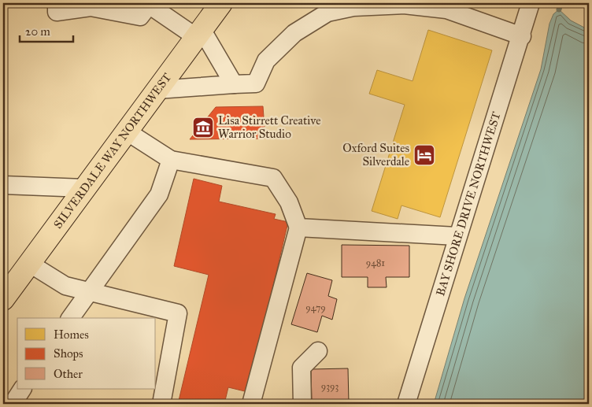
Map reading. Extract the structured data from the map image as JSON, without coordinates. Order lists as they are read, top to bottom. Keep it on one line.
{"streets":{"main road":["SILVERDALE WAY NORTHWEST"],"street":["BAY SHORE DRIVE NORTHWEST"]},"places":{"museum":["Lisa Stirrett Creative Warrior Studio"],"hotel":["Oxford Suites Silverdale"]},"house_numbers":["9481","9479","9393"],"legend":["Homes","Shops","Other"],"scale_bar":"20 m"}
